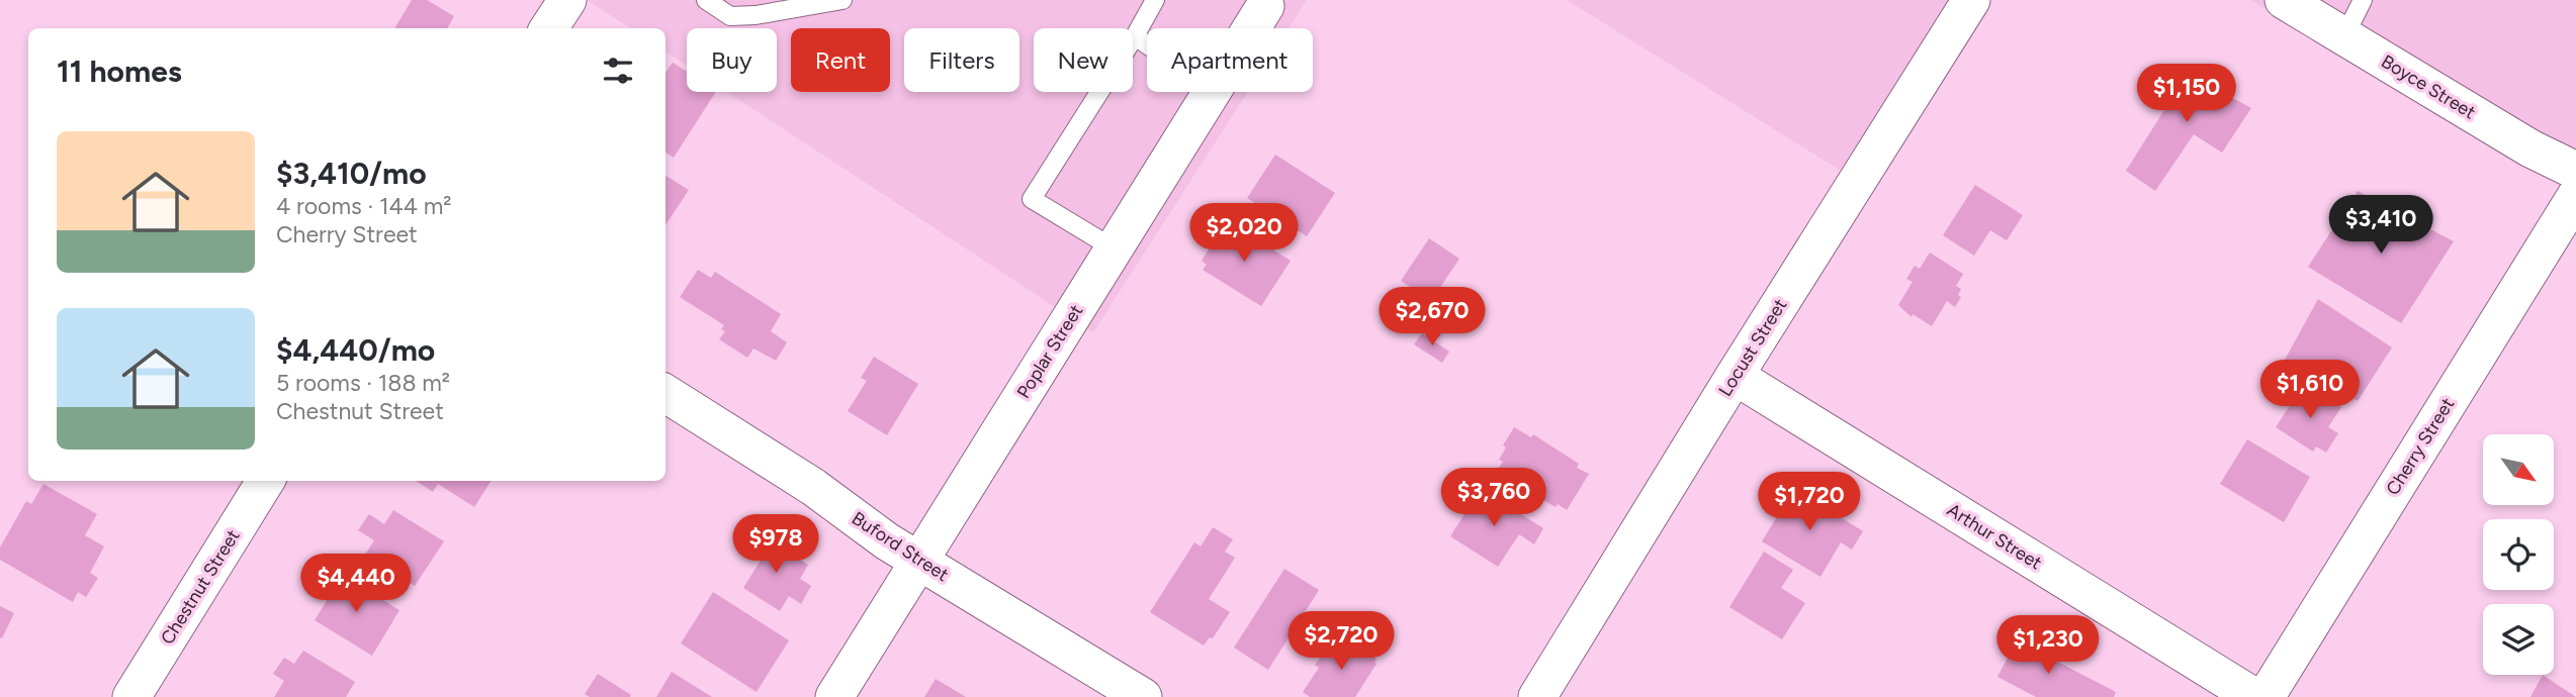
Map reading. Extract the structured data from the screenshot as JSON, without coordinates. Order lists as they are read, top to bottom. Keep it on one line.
{"streets":{"street":["Boyce Street","Locust Street","Poplar Street","Cherry Street","Arthur Street","Buford Street","Chestnut Street"]},"crossings":[["Locust Street","Arthur Street"],["Poplar Street","Buford Street"]],"north":"bottom right","page":{"chip":["Buy","Rent","Filters","New","Apartment"],"heading":"11 homes","price":["$1,150","$3,410","$2,020","$2,670","$1,610","$3,760","$1,720","$978","$4,440","$2,720","$1,230"],"list":[{"name":"$3,410/mo","note":"4 rooms · 144 m² · Cherry Street"},{"name":"$4,440/mo","note":"5 rooms · 188 m² · Chestnut Street"}]}}
